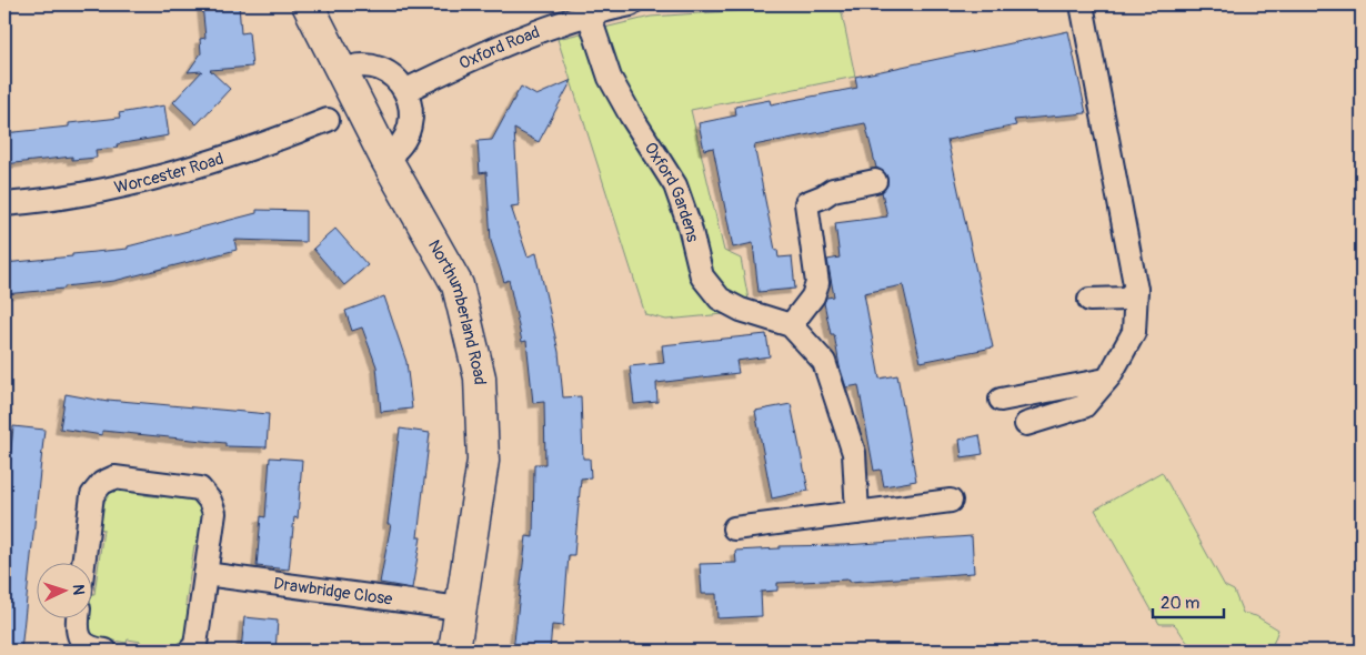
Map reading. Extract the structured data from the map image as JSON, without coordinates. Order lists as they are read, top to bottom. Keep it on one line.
{"streets":{"street":["Oxford Road","Worcester Road","Oxford Gardens","Northumberland Road","Drawbridge Close"]},"crossings":[["Oxford Road","Oxford Gardens"],["Northumberland Road","Drawbridge Close"]],"scale_bar":"20 m","north":"right"}
